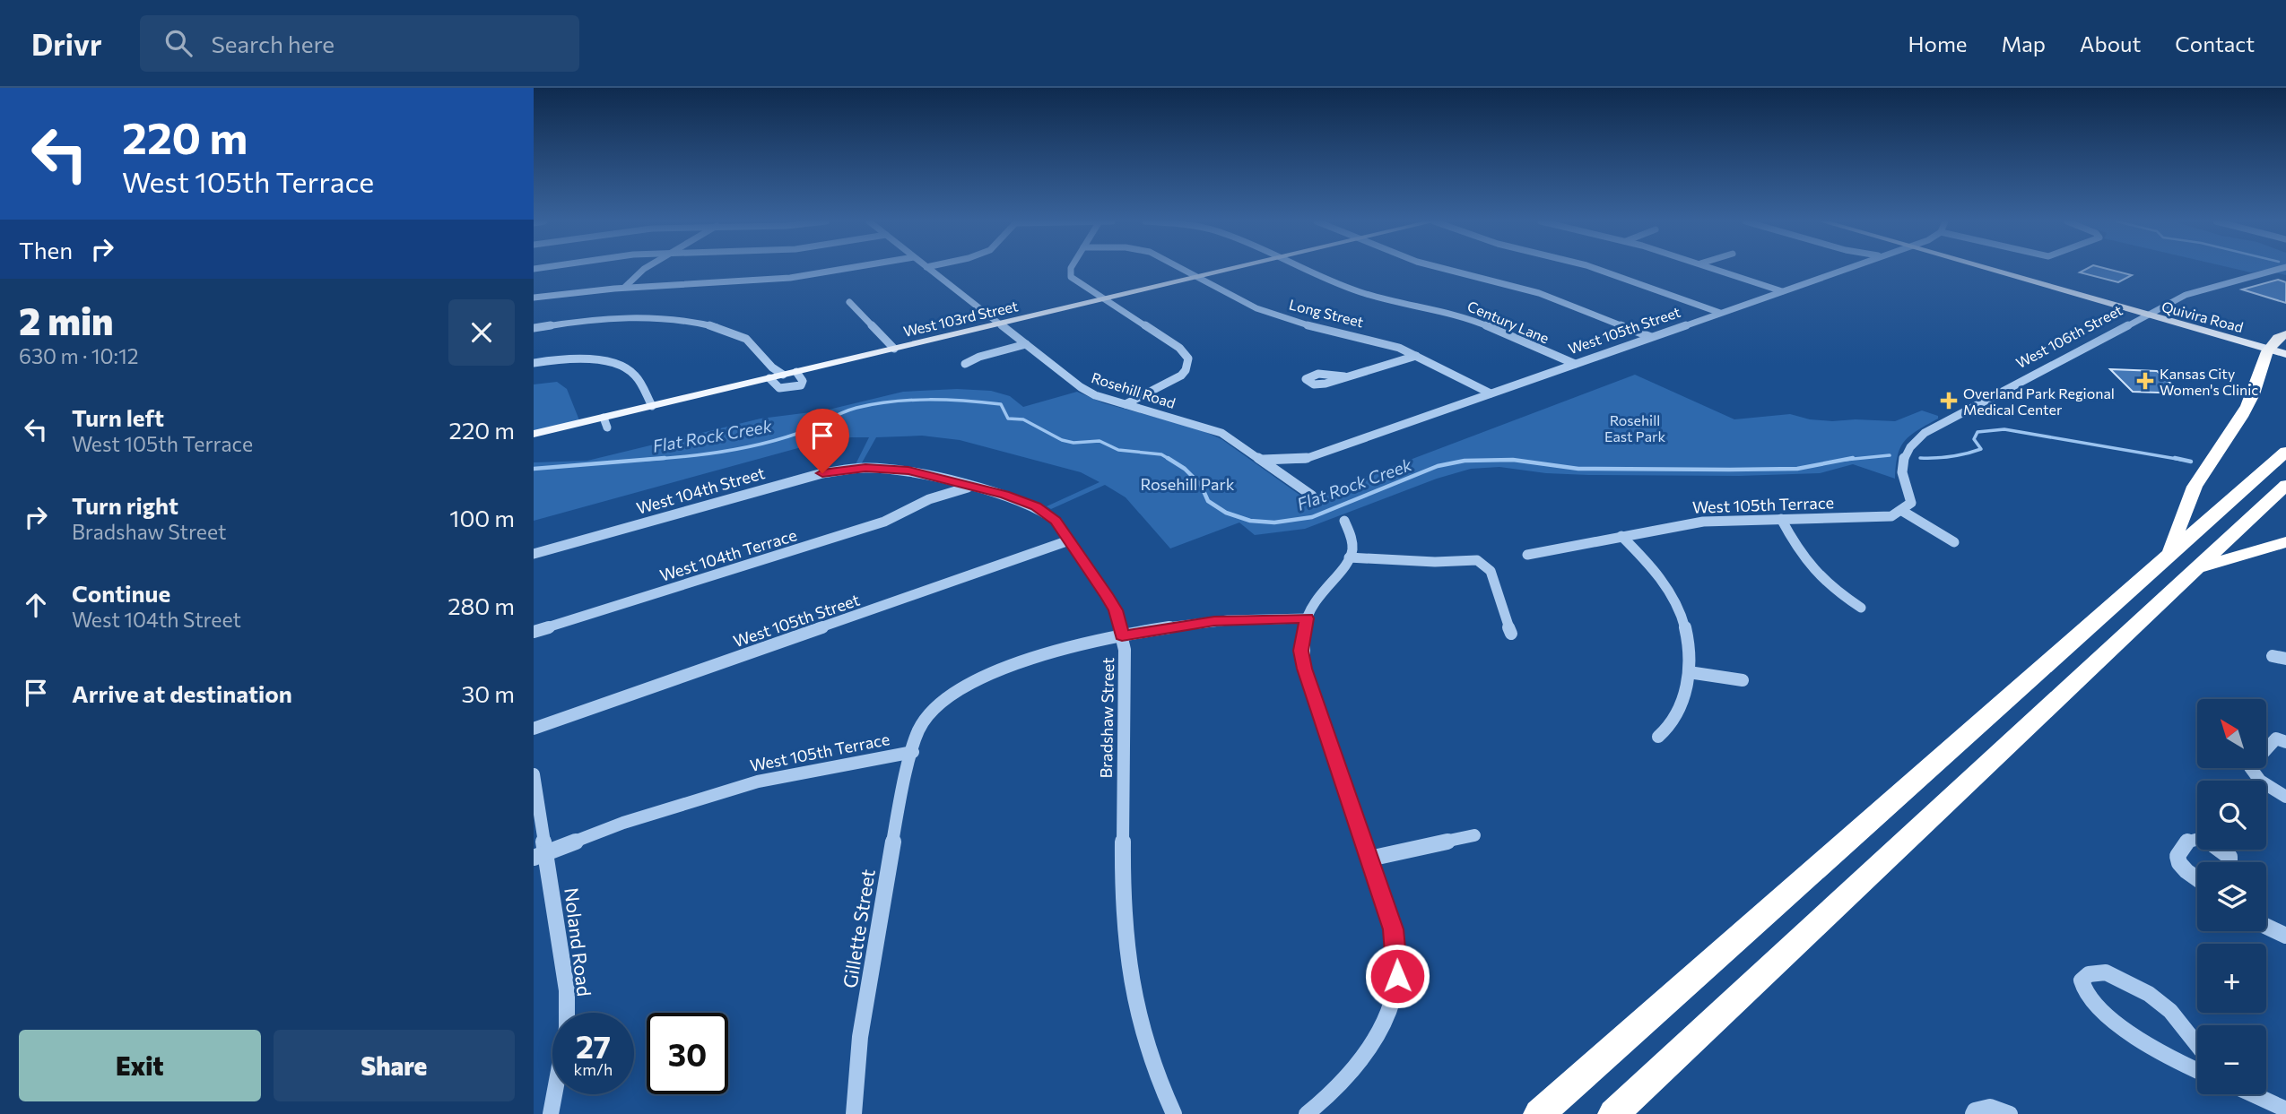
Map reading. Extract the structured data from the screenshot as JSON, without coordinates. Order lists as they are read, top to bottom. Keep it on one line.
{"streets":{"main road":["Quivira Road","West 103rd Street"],"street":["Long Street","Century Lane","West 105th Street","West 106th Street","Rosehill Road","West 104th Street","West 105th Terrace","West 104th Terrace","Bradshaw Street","Gillette Street","Noland Road"]},"crossings":[["Long Street","West 103rd Street"],["Long Street","West 105th Street"],["Quivira Road","West 106th Street"],["West 103rd Street","Rosehill Road"],["Century Lane","West 105th Street"],["West 105th Street","Rosehill Road"],["West 105th Street","Bradshaw Street"],["West 106th Street","West 105th Terrace"],["West 104th Street","Bradshaw Street"],["West 105th Terrace","Bradshaw Street"],["West 105th Terrace","Gillette Street"],["West 105th Terrace","Noland Road"],["West 104th Terrace","Bradshaw Street"]],"water":["Flat Rock Creek"],"parks":["Rosehill East Park","Rosehill Park"],"places":{"health":["Kansas City Women's Clinic","Overland Park Regional Medical Center"]},"north":"top left","page":{"header":"Drivr","search":"Search here","nav":["Home","Map","About","Contact"],"turn":["220 m","West 105th Terrace"],"then":"Then","heading":["2 min","630 m · 10:12"],"list":[{"name":"Turn left","note":"West 105th Terrace","value":"220 m"},{"name":"Turn right","note":"Bradshaw Street","value":"100 m"},{"name":"Continue","note":"West 104th Street","value":"280 m"},{"name":"Arrive at destination","value":"30 m"}],"map_buttons":["+","−"],"speed":"27 km/h","limit":"30","buttons":["Exit","Share"]}}
